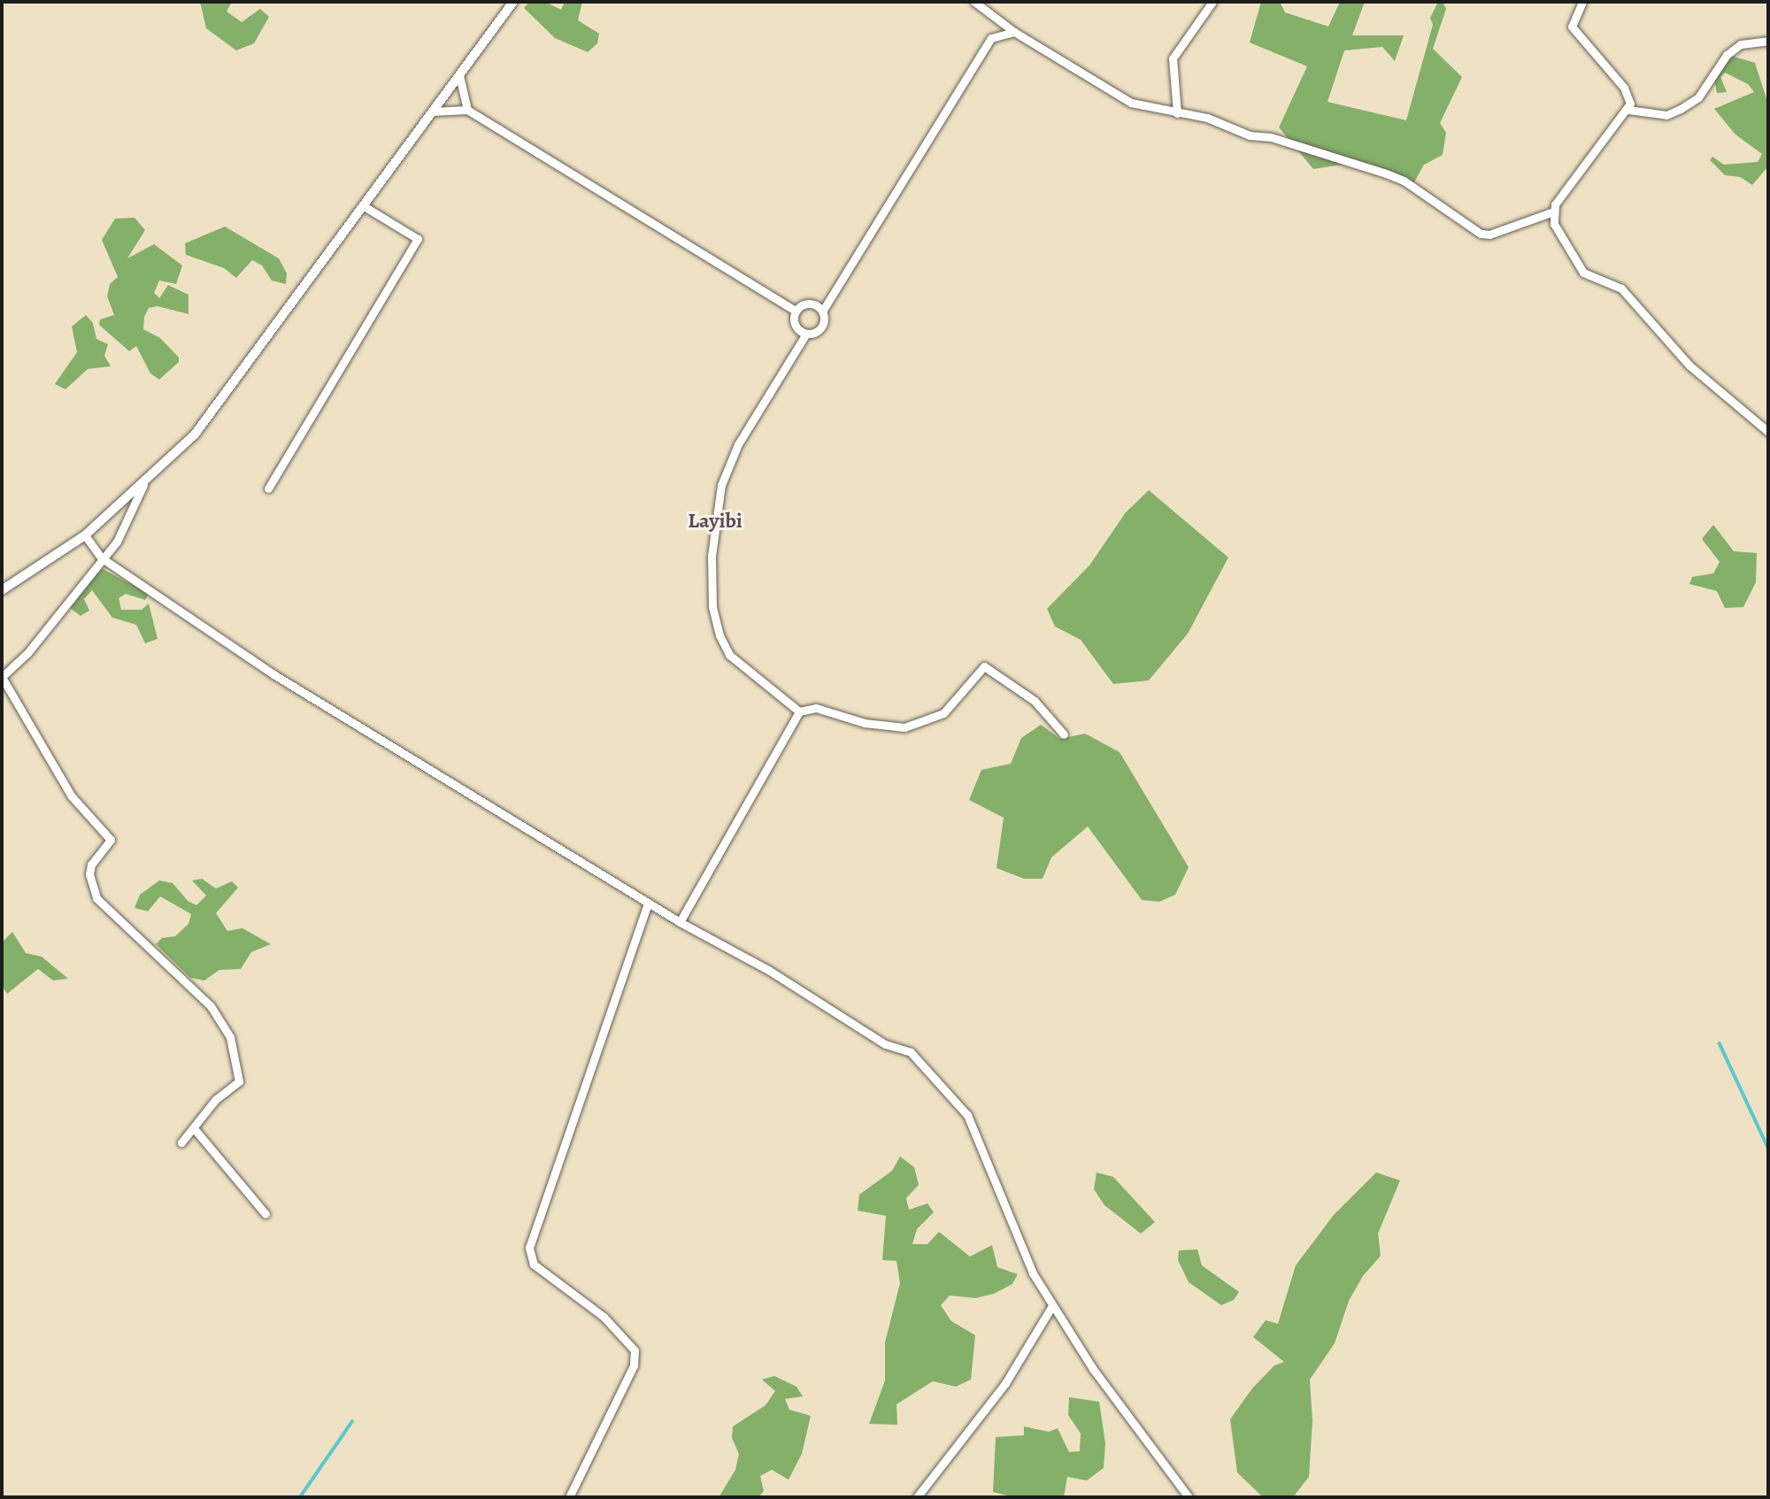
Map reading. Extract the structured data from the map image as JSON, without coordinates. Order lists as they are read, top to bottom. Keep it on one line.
{"districts":["Layibi"]}
